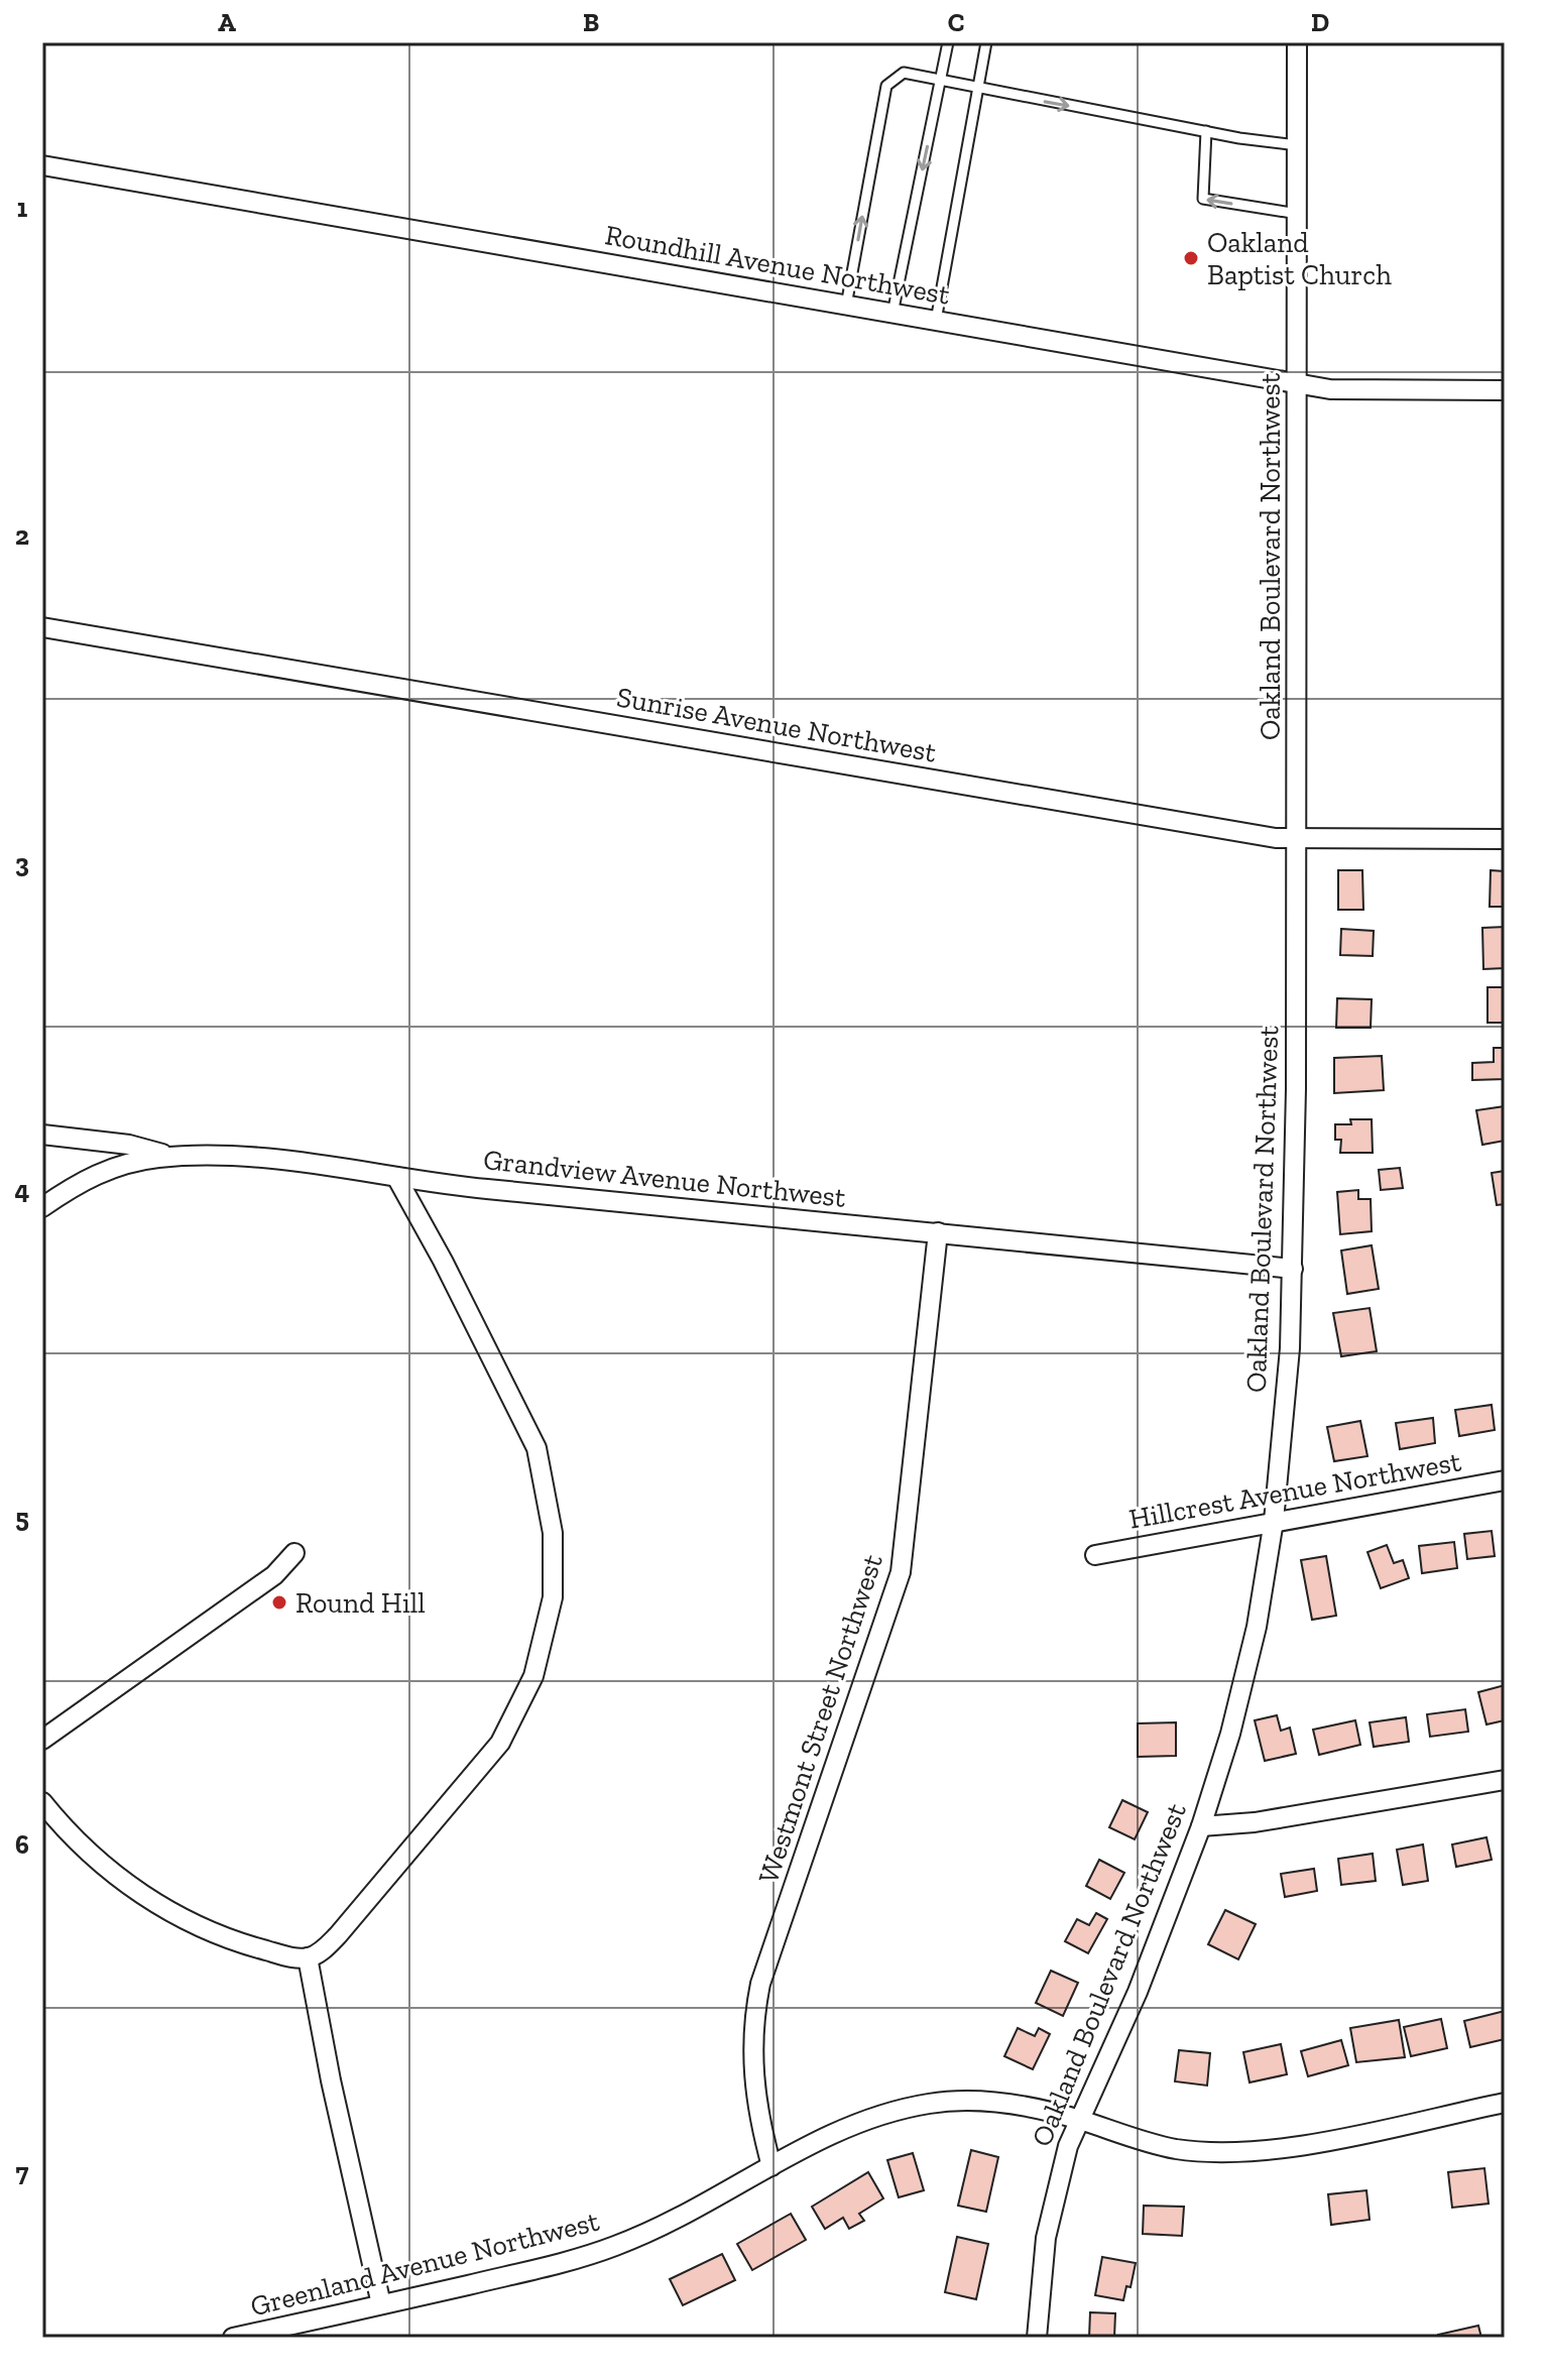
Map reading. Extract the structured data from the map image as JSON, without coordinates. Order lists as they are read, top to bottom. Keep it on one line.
{"streets":{"street":["Roundhill Avenue Northwest","Oakland Boulevard Northwest","Sunrise Avenue Northwest","Grandview Avenue Northwest","Hillcrest Avenue Northwest","Westmont Street Northwest","Greenland Avenue Northwest"]},"crossings":[["Roundhill Avenue Northwest","Oakland Boulevard Northwest"],["Oakland Boulevard Northwest","Sunrise Avenue Northwest"],["Oakland Boulevard Northwest","Grandview Avenue Northwest"],["Oakland Boulevard Northwest","Hillcrest Avenue Northwest"],["Oakland Boulevard Northwest","Greenland Avenue Northwest"],["Grandview Avenue Northwest","Westmont Street Northwest"],["Westmont Street Northwest","Greenland Avenue Northwest"]],"places":["Oakland Baptist Church","Round Hill"],"grid":{"columns":["A","B","C","D"],"rows":["1","2","3","4","5","6","7"]}}
